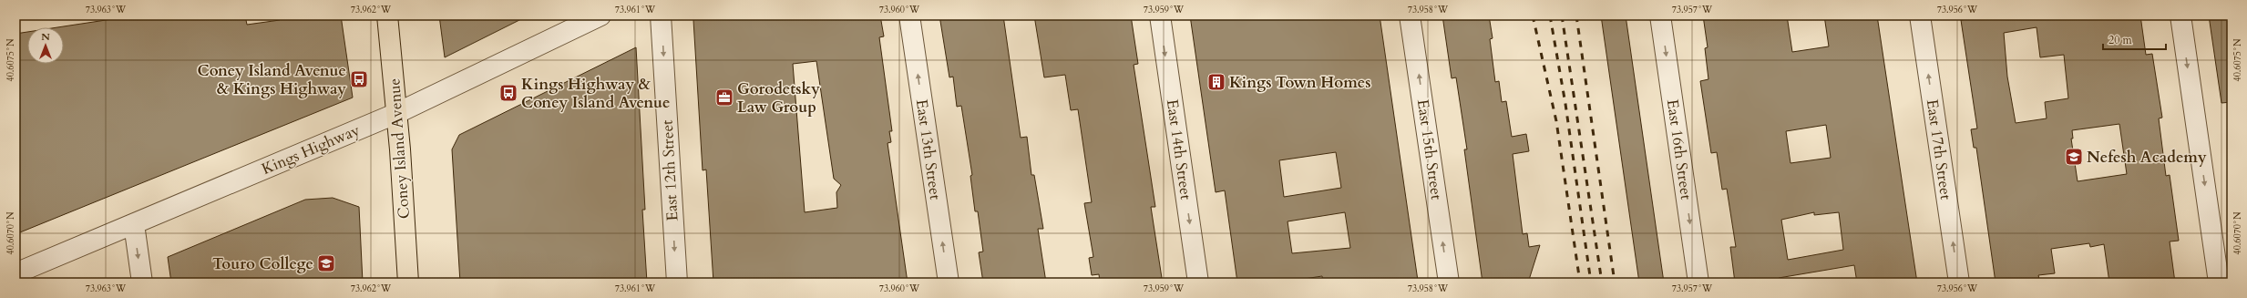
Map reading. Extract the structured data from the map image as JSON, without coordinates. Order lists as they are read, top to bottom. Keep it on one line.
{"streets":{"main road":["Coney Island Avenue"],"street":["Kings Highway","East 13th Street","East 14th Street","East 15th Street","East 16th Street","East 17th Street","East 12th Street"]},"crossings":[["Coney Island Avenue","Kings Highway"]],"one_way":["East 13th Street","East 14th Street","East 15th Street","East 16th Street","East 17th Street","East 12th Street"],"places":{"bus stop":["Coney Island Avenue & Kings Highway","Kings Highway & Coney Island Avenue"],"building":["Kings Town Homes"],"office":["Gorodetsky Law Group"],"school or university":["Nefesh Academy","Touro College"]},"scale_bar":"20 m","north":"top","coordinates":["73.963°W","73.962°W","73.961°W","73.960°W","73.959°W","73.958°W","73.957°W","73.956°W","40.6075°N","40.6070°N"]}
